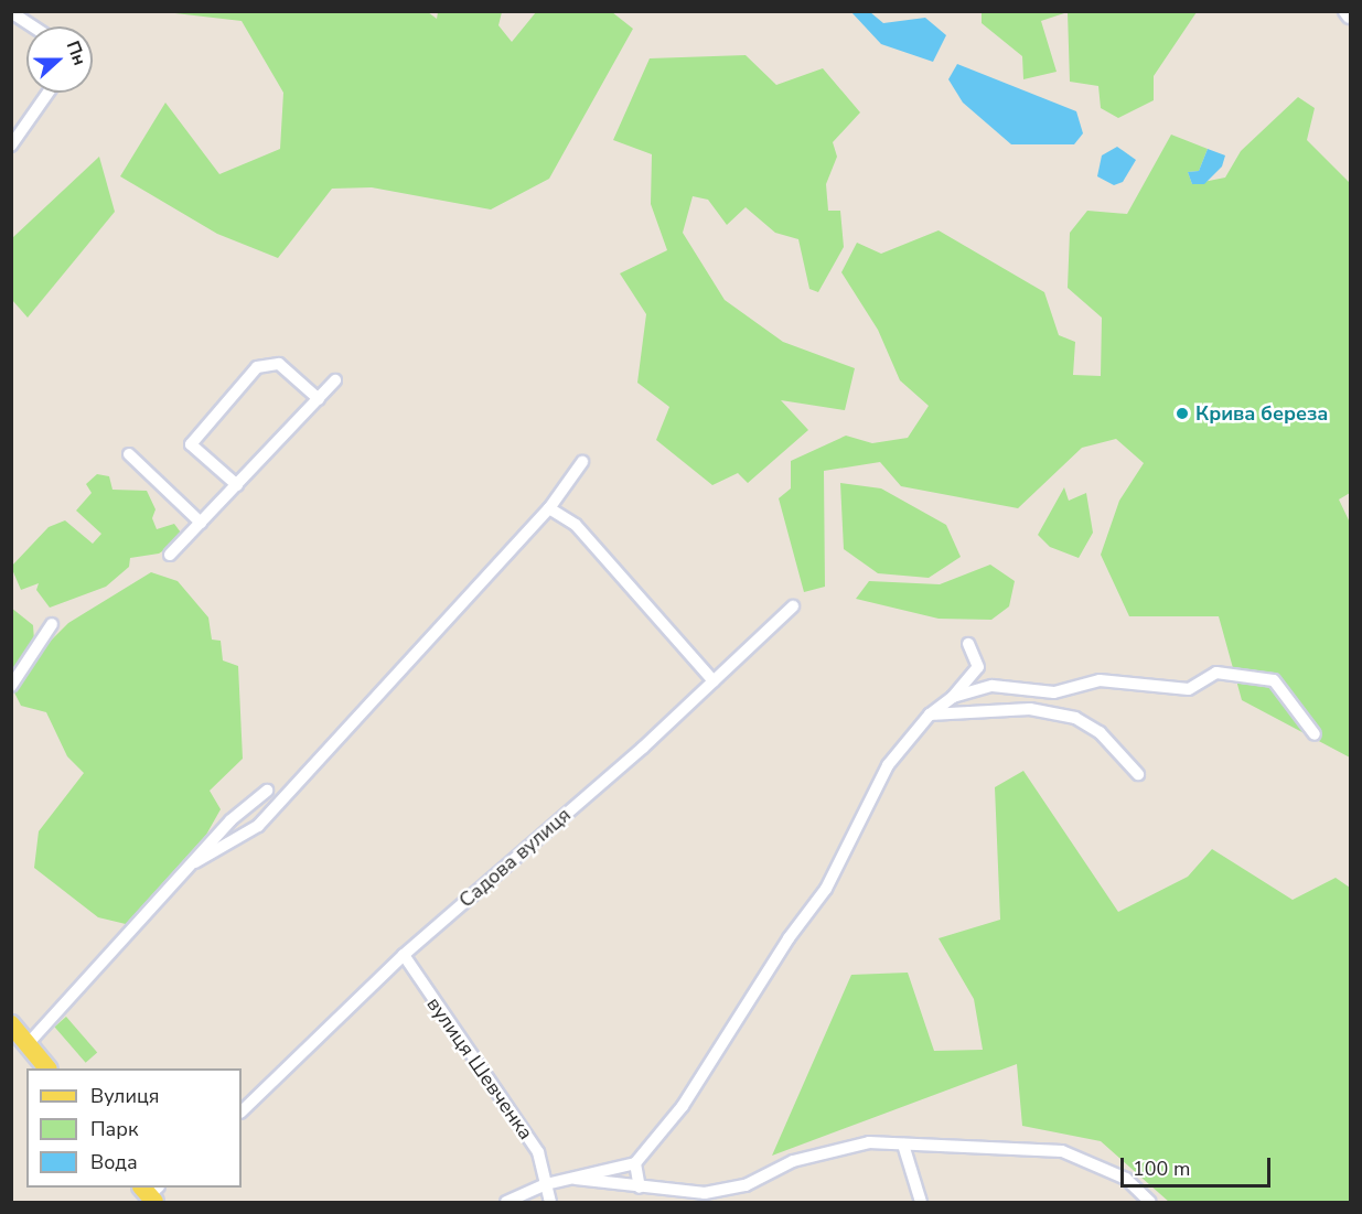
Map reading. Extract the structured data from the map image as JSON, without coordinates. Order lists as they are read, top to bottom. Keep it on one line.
{"streets":{"street":["Садова вулиця","вулиця Шевченка"]},"crossings":[["Садова вулиця","вулиця Шевченка"]],"places":["Крива береза"],"legend":["Вулиця","Парк","Вода"],"scale_bar":"100 m","north":"right"}
